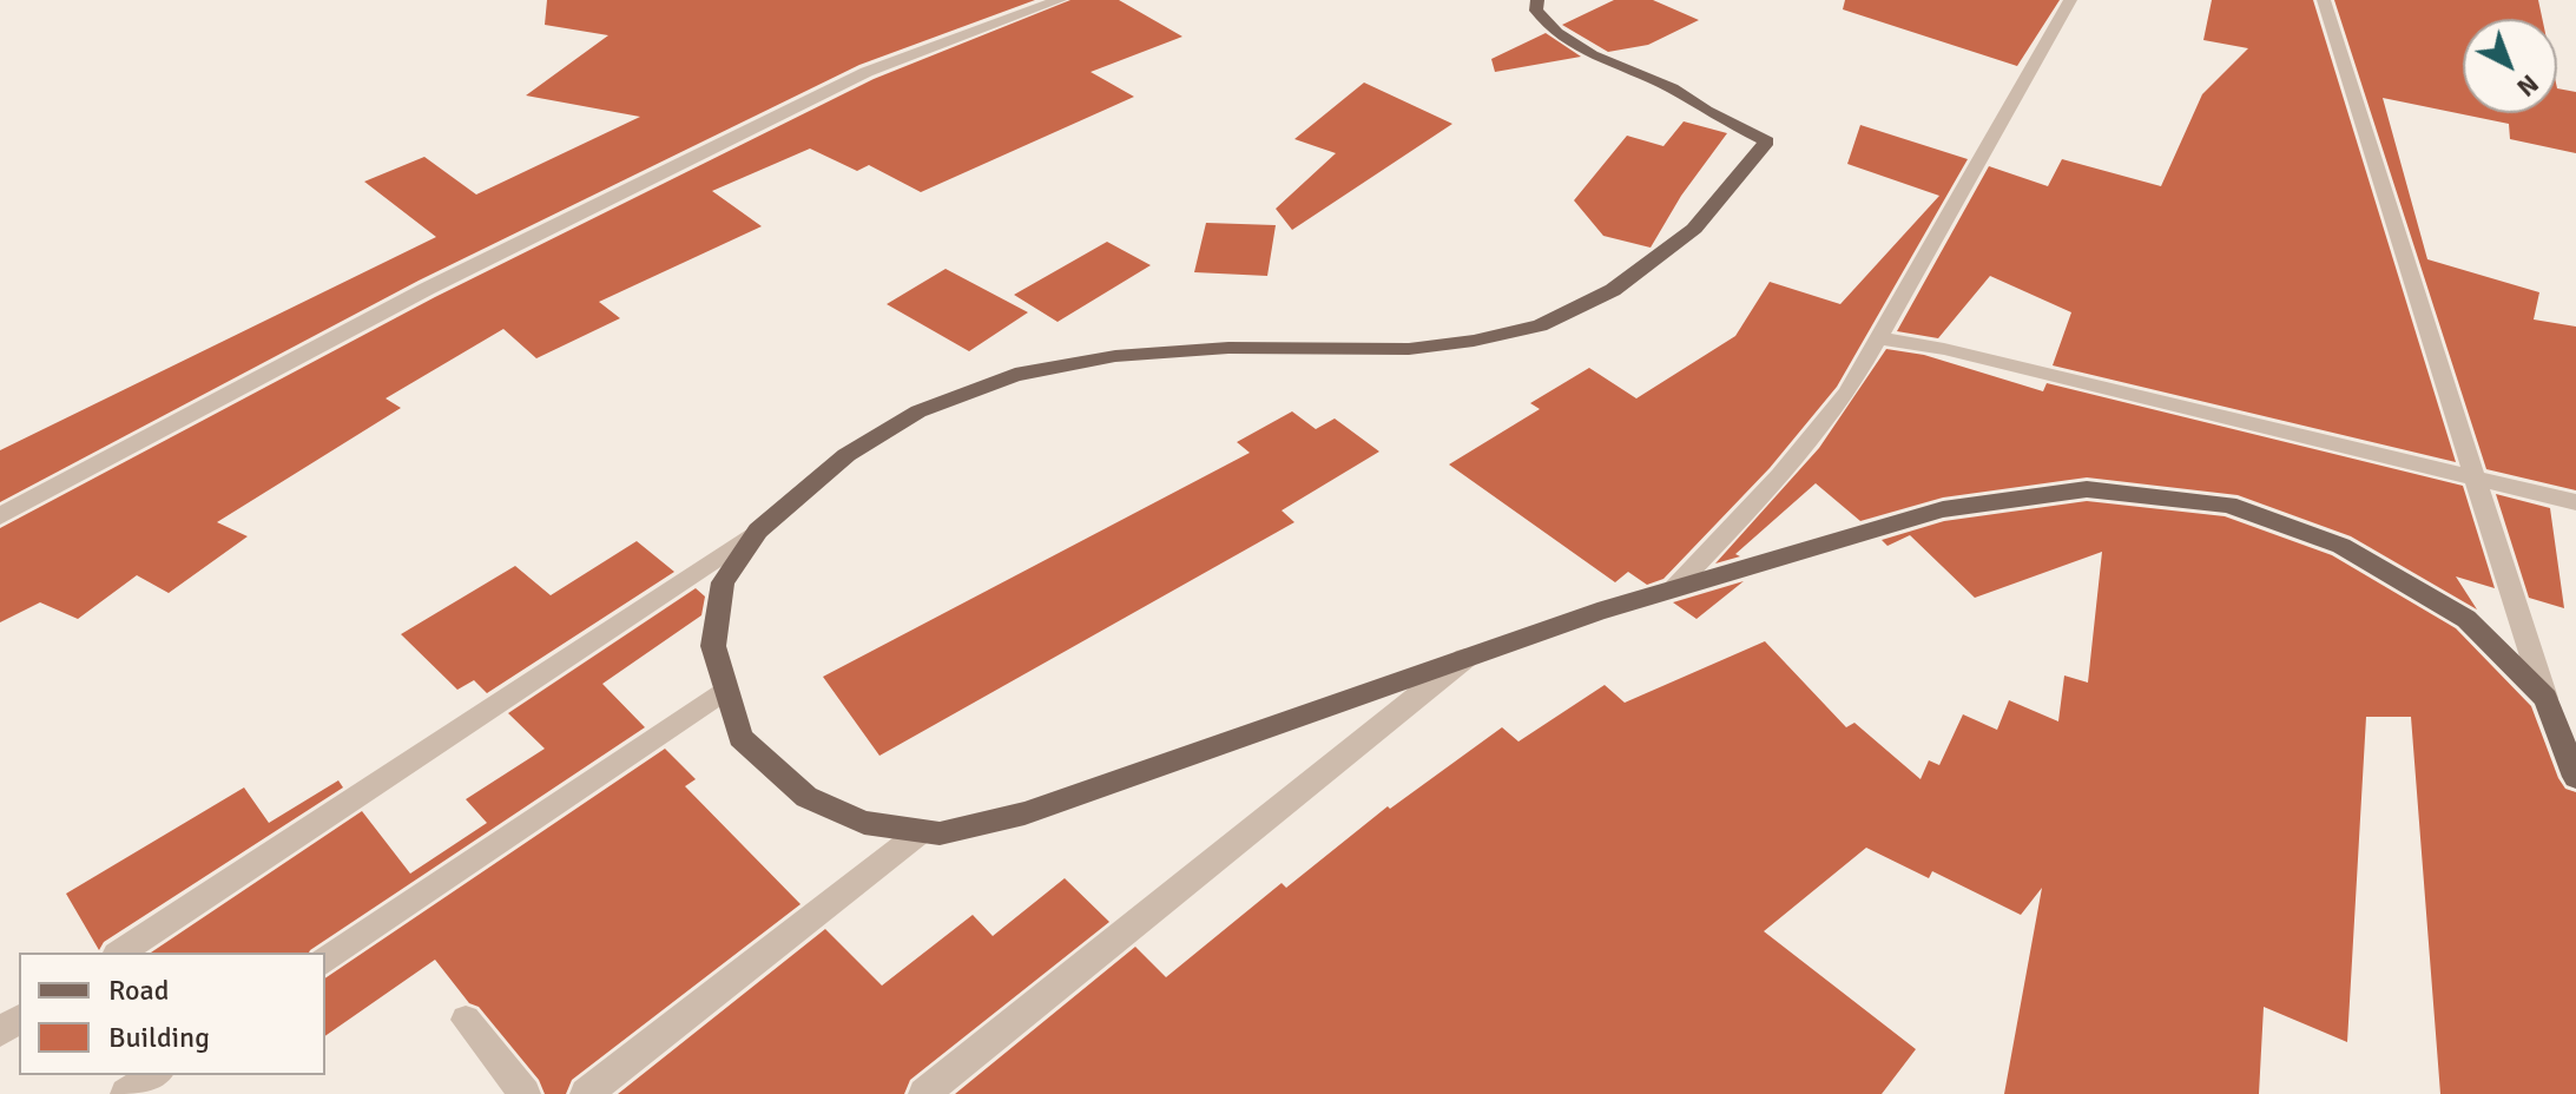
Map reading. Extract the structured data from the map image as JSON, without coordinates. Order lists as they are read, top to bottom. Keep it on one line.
{"legend":["Road","Building"],"north":"bottom right"}
